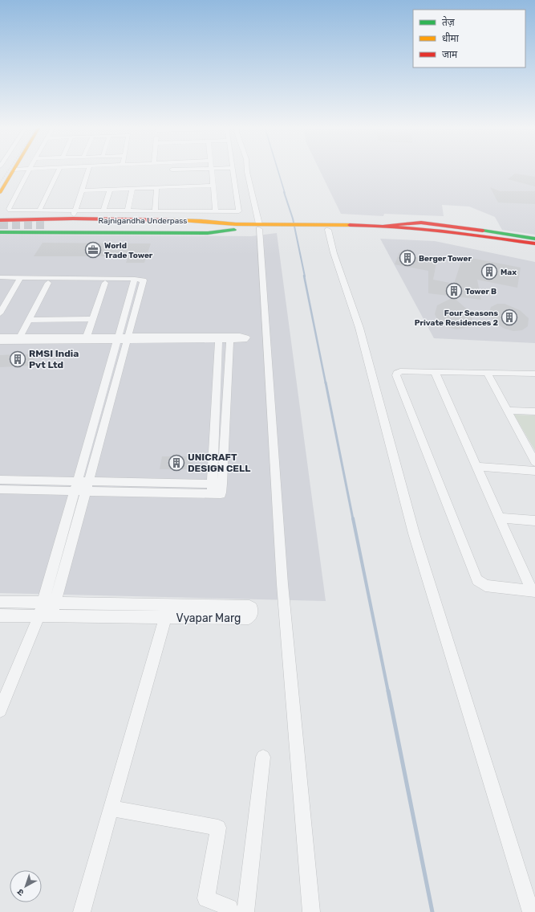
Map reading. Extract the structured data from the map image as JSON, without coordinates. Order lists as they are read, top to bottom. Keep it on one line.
{"streets":{"main road":["Rajnigandha Underpass"],"street":["Vyapar Marg"]},"places":{"office":["World Trade Tower"],"building":["Berger Tower","Max","Tower B","Four Seasons Private Residences 2","RMSI India Pvt Ltd","UNICRAFT DESIGN CELL"]},"legend":["तेज़","धीमा","जाम"],"north":"bottom left"}
